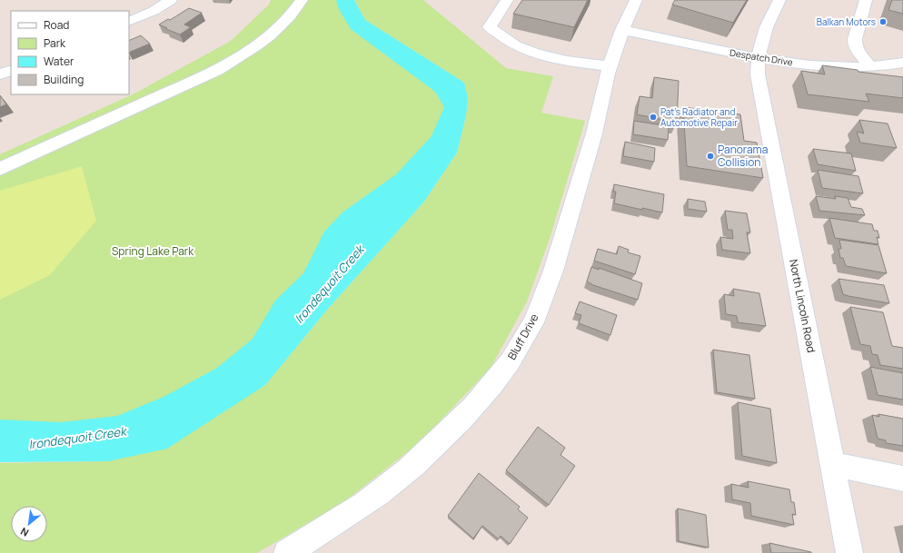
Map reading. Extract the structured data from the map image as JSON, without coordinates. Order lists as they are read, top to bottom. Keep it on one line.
{"streets":{"street":["Despatch Drive","North Lincoln Road","Bluff Drive"]},"crossings":[["Despatch Drive","North Lincoln Road"],["Despatch Drive","Bluff Drive"]],"water":["Irondequoit Creek"],"parks":["Spring Lake Park"],"places":["Balkan Motors","Pat's Radiator and Automotive Repair","Panorama Collision"],"legend":["Road","Park","Water","Building"],"north":"bottom left"}
